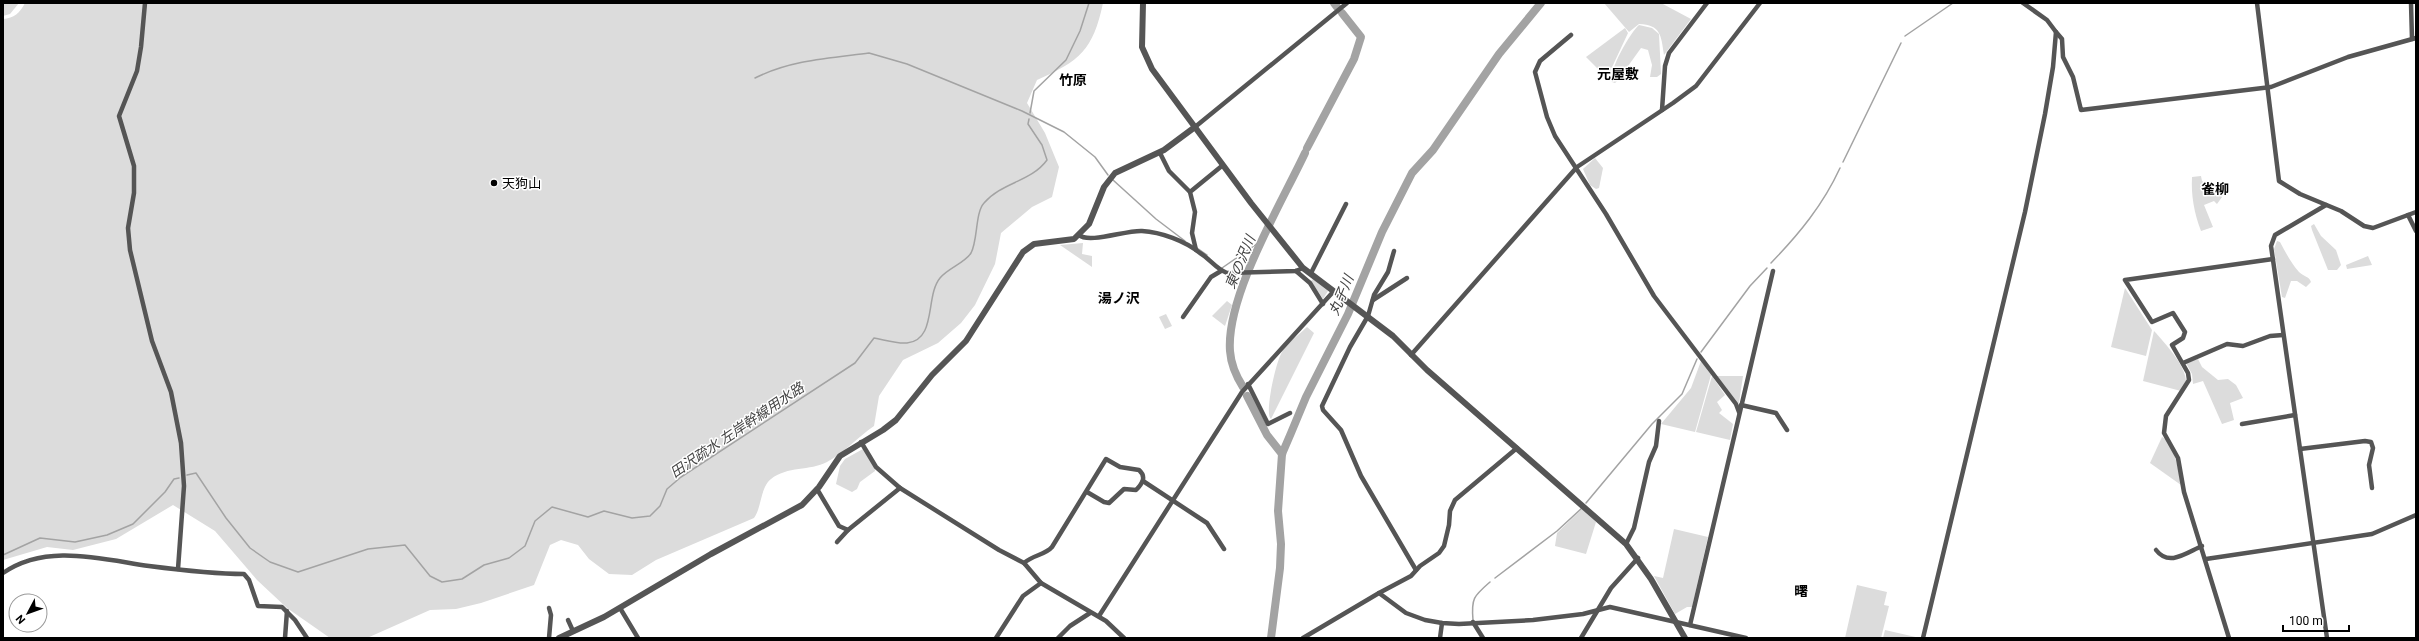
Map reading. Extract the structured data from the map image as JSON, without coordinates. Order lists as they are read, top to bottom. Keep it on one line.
{"districts":["元屋敷","竹原","雀柳","湯ノ沢","曙"],"water":["東の沢川","丸子川","田沢疏水 左岸幹線用水路"],"places":["天狗山"],"scale_bar":"100 m","north":"bottom left"}
